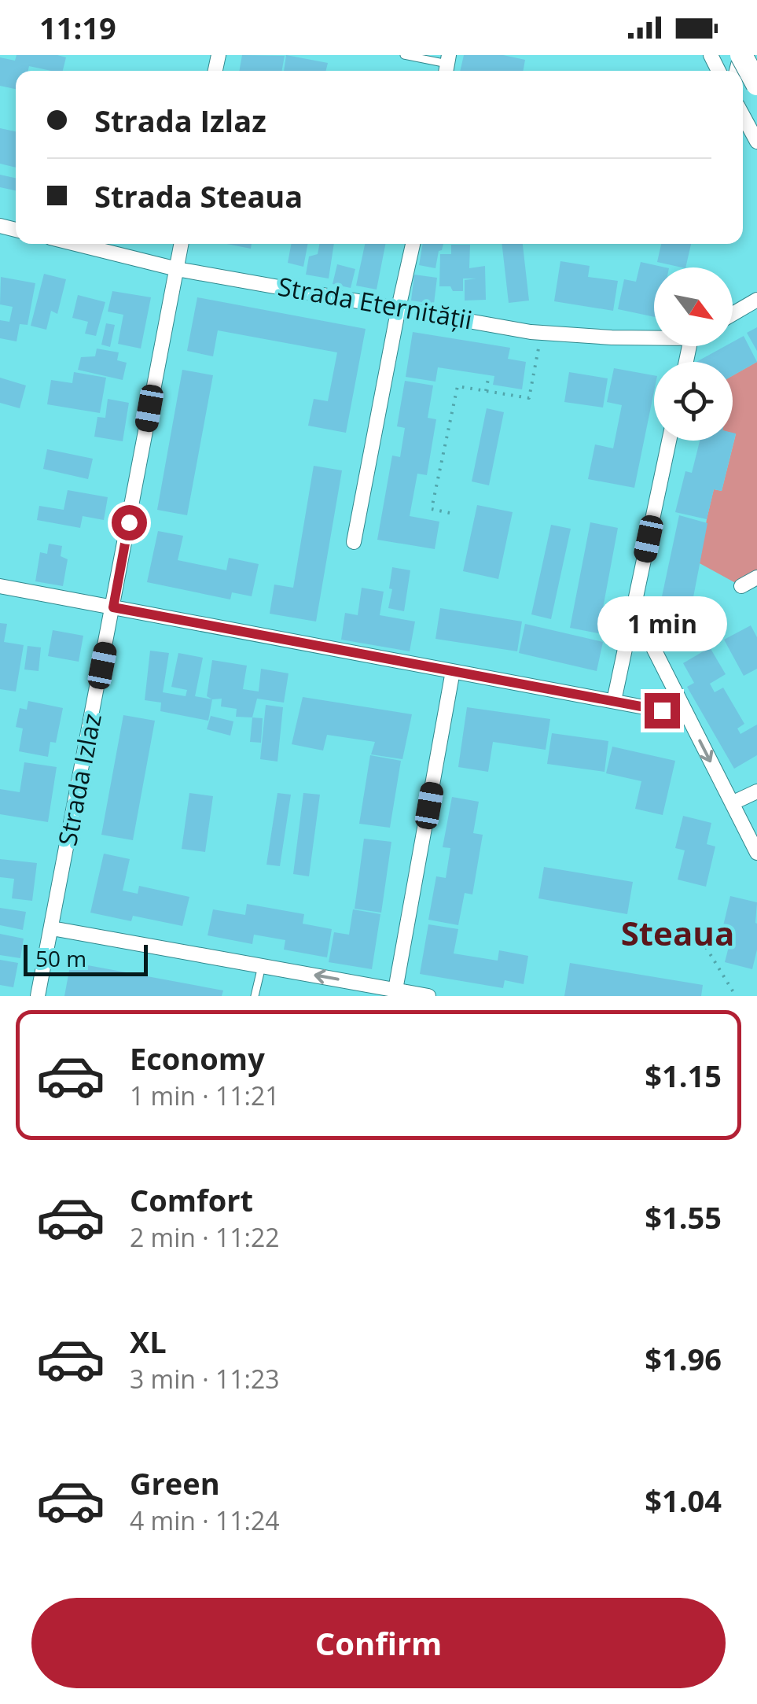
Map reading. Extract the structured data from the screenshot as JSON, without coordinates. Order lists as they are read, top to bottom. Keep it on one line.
{"streets":{"street":["Strada Eternității","Strada Izlaz"]},"crossings":[["Strada Eternității","Strada Izlaz"]],"districts":["Steaua"],"scale_bar":"50 m","north":"bottom right","page":{"status":"11:19","banner":["Strada Izlaz","Strada Steaua"],"bubble":"1 min","scale":"50 m","list":[{"name":"Economy","note":"1 min · 11:21","value":"$1.15"},{"name":"Comfort","note":"2 min · 11:22","value":"$1.55"},{"name":"XL","note":"3 min · 11:23","value":"$1.96"},{"name":"Green","note":"4 min · 11:24","value":"$1.04"}],"buttons":"Confirm"}}
